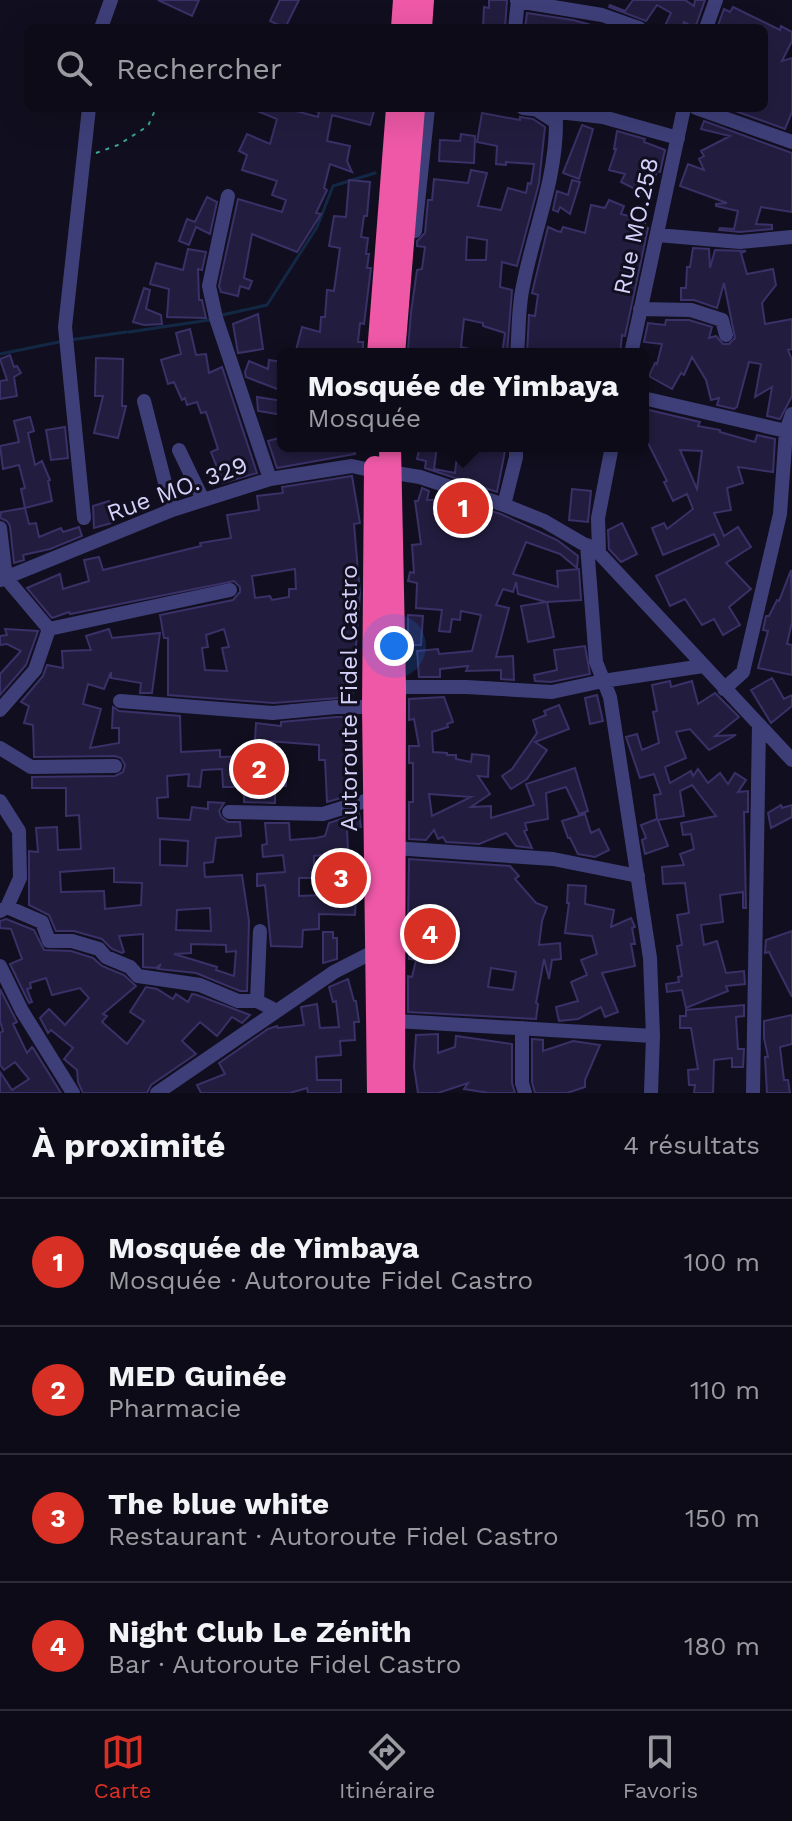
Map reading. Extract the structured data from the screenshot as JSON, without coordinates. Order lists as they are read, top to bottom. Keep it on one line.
{"streets":{"highway":["Autoroute Fidel Castro"],"street":["Rue MO.258","Rue MO. 329"]},"crossings":[["Rue MO. 329","Autoroute Fidel Castro"]],"page":{"search":"Rechercher","popup":["Mosquée de Yimbaya","Mosquée"],"pins":["1","2","3","4"],"heading":["À proximité","4 résultats"],"list":[{"mark":"1","name":"Mosquée de Yimbaya","note":"Mosquée · Autoroute Fidel Castro","value":"100 m"},{"mark":"2","name":"MED Guinée","note":"Pharmacie","value":"110 m"},{"mark":"3","name":"The blue white","note":"Restaurant · Autoroute Fidel Castro","value":"150 m"},{"mark":"4","name":"Night Club Le Zénith","note":"Bar · Autoroute Fidel Castro","value":"180 m"}],"nav":["Carte","Itinéraire","Favoris"]}}
